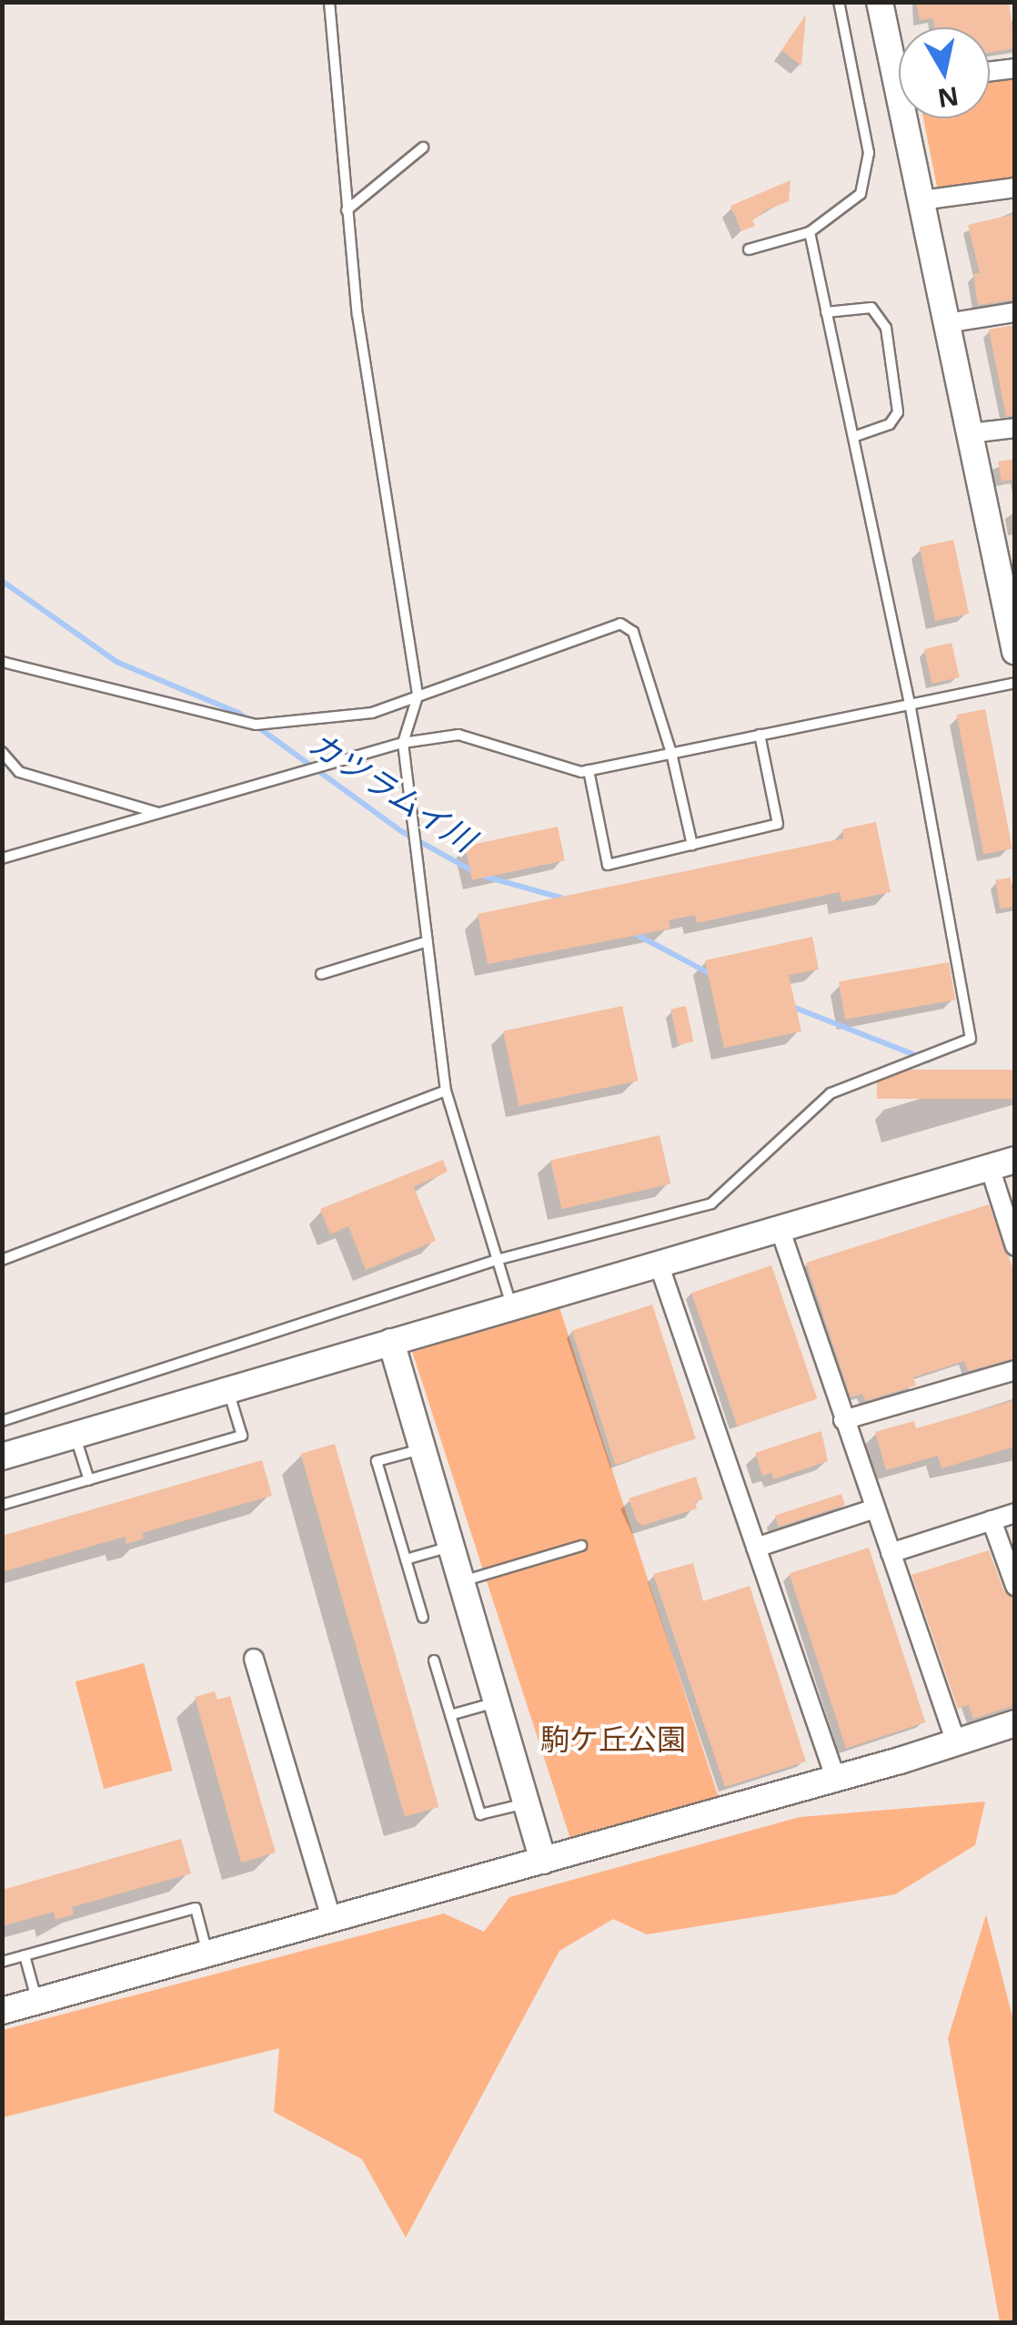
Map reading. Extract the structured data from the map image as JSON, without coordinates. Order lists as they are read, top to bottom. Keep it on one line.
{"water":["カツラムイ川"],"parks":["駒ケ丘公園"],"north":"bottom"}
